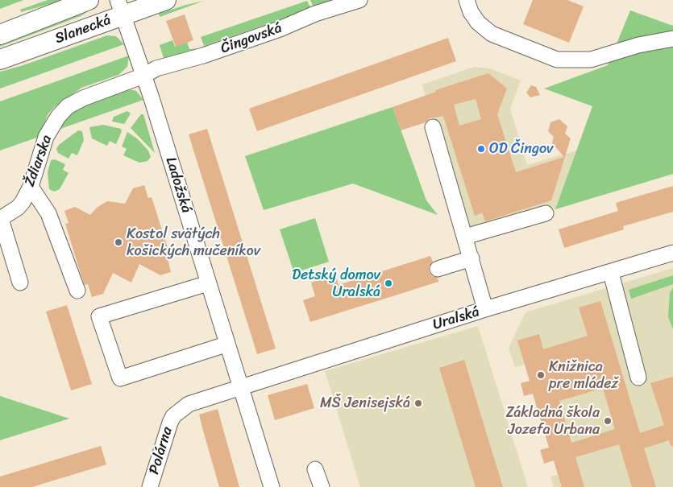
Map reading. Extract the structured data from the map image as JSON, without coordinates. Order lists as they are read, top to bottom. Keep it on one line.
{"streets":{"main road":["Slanecká"],"street":["Čingovská","Ždiarska","Ladožská","Uralská","Polárna"]},"crossings":[["Slanecká","Ladožská"],["Čingovská","Ždiarska"],["Čingovská","Ladožská"],["Ždiarska","Ladožská"],["Ladožská","Uralská"],["Ladožská","Polárna"],["Uralská","Polárna"]],"places":["OD Čingov","Kostol svätých košických mučeníkov","Detský domov Uralská","Knižnica pre mládež","MŠ Jenisejská","Základná škola Jozefa Urbana"]}
